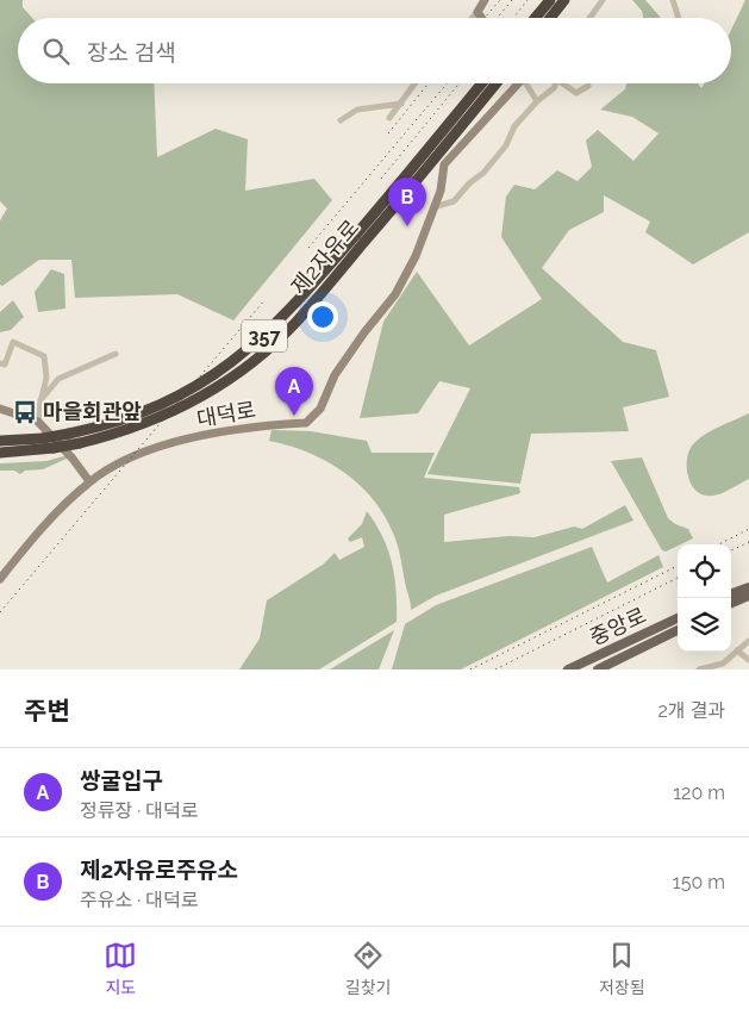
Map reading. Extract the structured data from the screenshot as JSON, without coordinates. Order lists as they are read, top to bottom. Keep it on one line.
{"streets":{"highway":["제2자유로","357"],"main road":["중앙로"],"street":["대덕로"]},"places":{"bus stop":["마을회관앞"]},"page":{"search":"장소 검색","pins":["B","A"],"heading":["주변","2개 결과"],"list":[{"mark":"A","name":"쌍굴입구","note":"정류장 · 대덕로","value":"120 m"},{"mark":"B","name":"제2자유로주유소","note":"주유소 · 대덕로","value":"150 m"}],"nav":["지도","길찾기","저장됨"]}}
